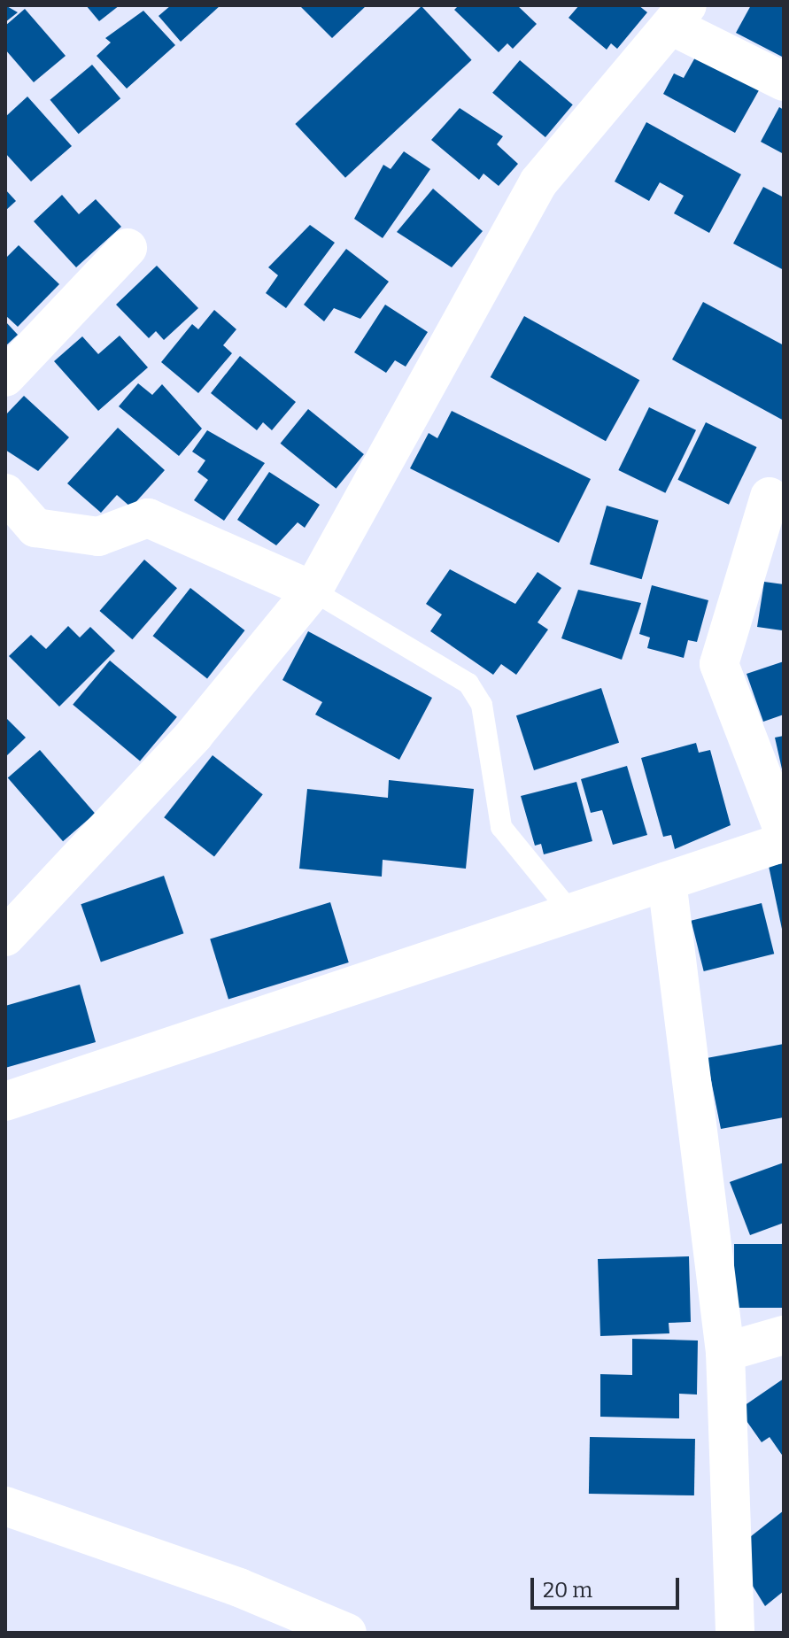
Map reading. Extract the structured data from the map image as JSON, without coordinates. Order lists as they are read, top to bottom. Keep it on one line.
{"scale_bar":"20 m"}
